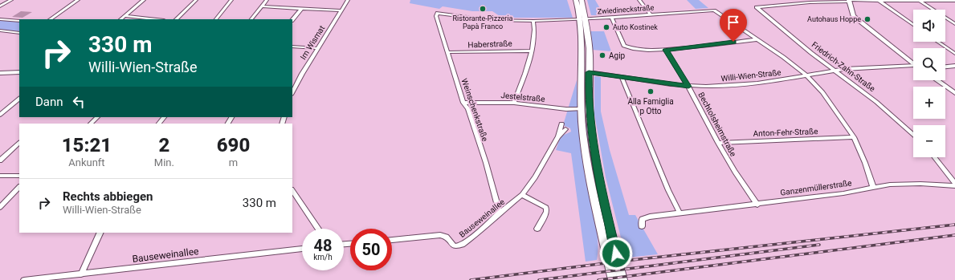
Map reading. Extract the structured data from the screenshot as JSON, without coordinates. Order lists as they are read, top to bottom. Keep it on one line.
{"streets":{"street":["Zwiedineckstraße","Im Wismat","Haberstraße","Friedrich-Zahn-Straße","Willi-Wien-Straße","Jestelstraße","Weinschenkstraße","Bechtolsheimstraße","Anton-Fehr-Straße","Ganzenmüllerstraße","Bauseweinallee"]},"crossings":[["Zwiedineckstraße","Weinschenkstraße"],["Haberstraße","Weinschenkstraße"],["Friedrich-Zahn-Straße","Willi-Wien-Straße"],["Willi-Wien-Straße","Bechtolsheimstraße"],["Jestelstraße","Weinschenkstraße"],["Weinschenkstraße","Bauseweinallee"],["Bechtolsheimstraße","Anton-Fehr-Straße"],["Bechtolsheimstraße","Ganzenmüllerstraße"]],"places":["Ristorante-Pizzeria Papà Franco","Autohaus Hoppe","Auto Kostinek","Agip","Alla Famiglia p Otto"],"page":{"map_buttons":["+","−"],"turn":["330 m","Willi-Wien-Straße"],"then":"Dann","eta":["15:21","Ankunft","2","Min.","690","m"],"list":[{"name":"Rechts abbiegen","note":"Willi-Wien-Straße","value":"330 m"}],"speed":"48 km/h","limit":"50"}}
